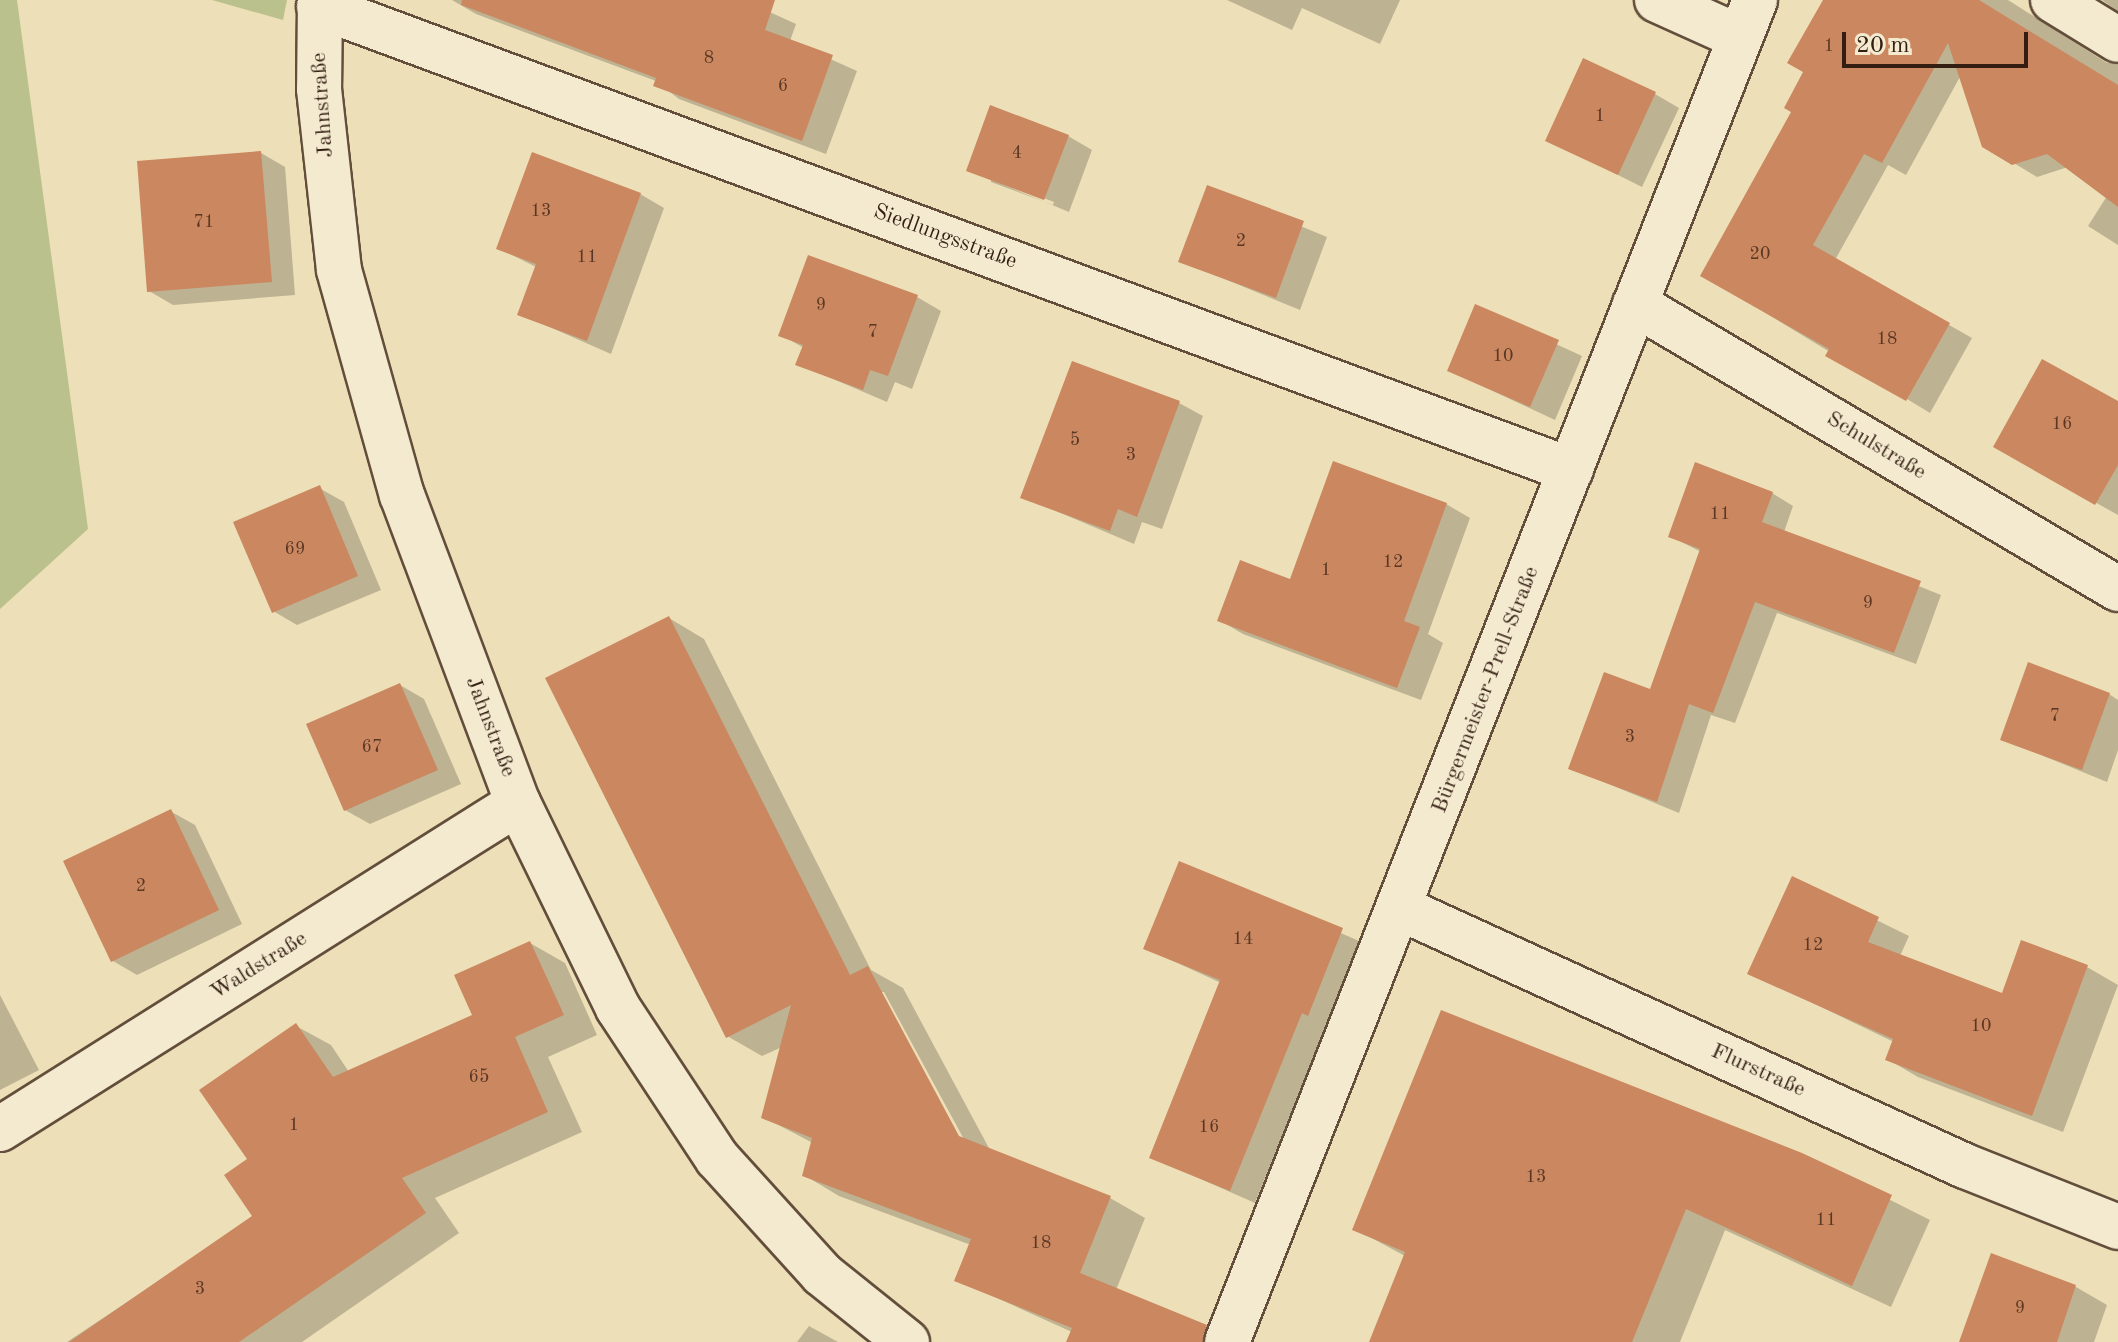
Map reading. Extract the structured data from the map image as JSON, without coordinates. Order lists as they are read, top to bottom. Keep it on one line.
{"streets":{"street":["Jahnstraße","Siedlungsstraße","Schulstraße","Bürgermeister-Prell-Straße","Waldstraße","Flurstraße"]},"crossings":[["Jahnstraße","Siedlungsstraße"],["Jahnstraße","Waldstraße"],["Siedlungsstraße","Bürgermeister-Prell-Straße"],["Schulstraße","Bürgermeister-Prell-Straße"],["Bürgermeister-Prell-Straße","Flurstraße"]],"house_numbers":["1","8","6","1","4","13","71","2","20","11","9","7","18","10","16","5","3","11","69","12","1","9","7","3","67","2","14","12","10","65","1","16","13","11","18","3","9"],"scale_bar":"20 m"}
